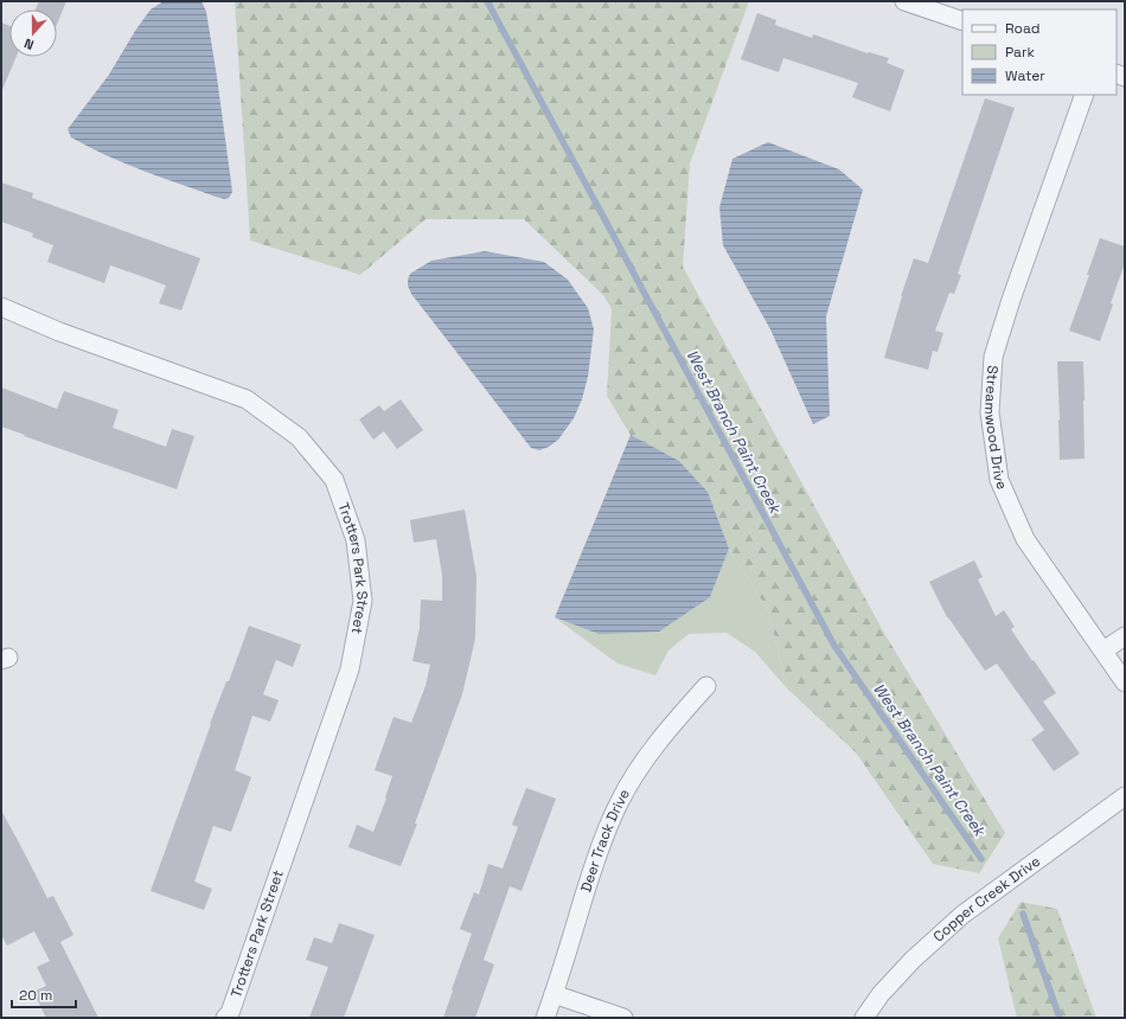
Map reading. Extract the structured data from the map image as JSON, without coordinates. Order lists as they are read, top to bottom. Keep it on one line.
{"streets":{"street":["Streamwood Drive","Trotters Park Street","Deer Track Drive","Copper Creek Drive"]},"water":["West Branch Paint Creek"],"legend":["Road","Park","Water"],"scale_bar":"20 m","north":"bottom"}
